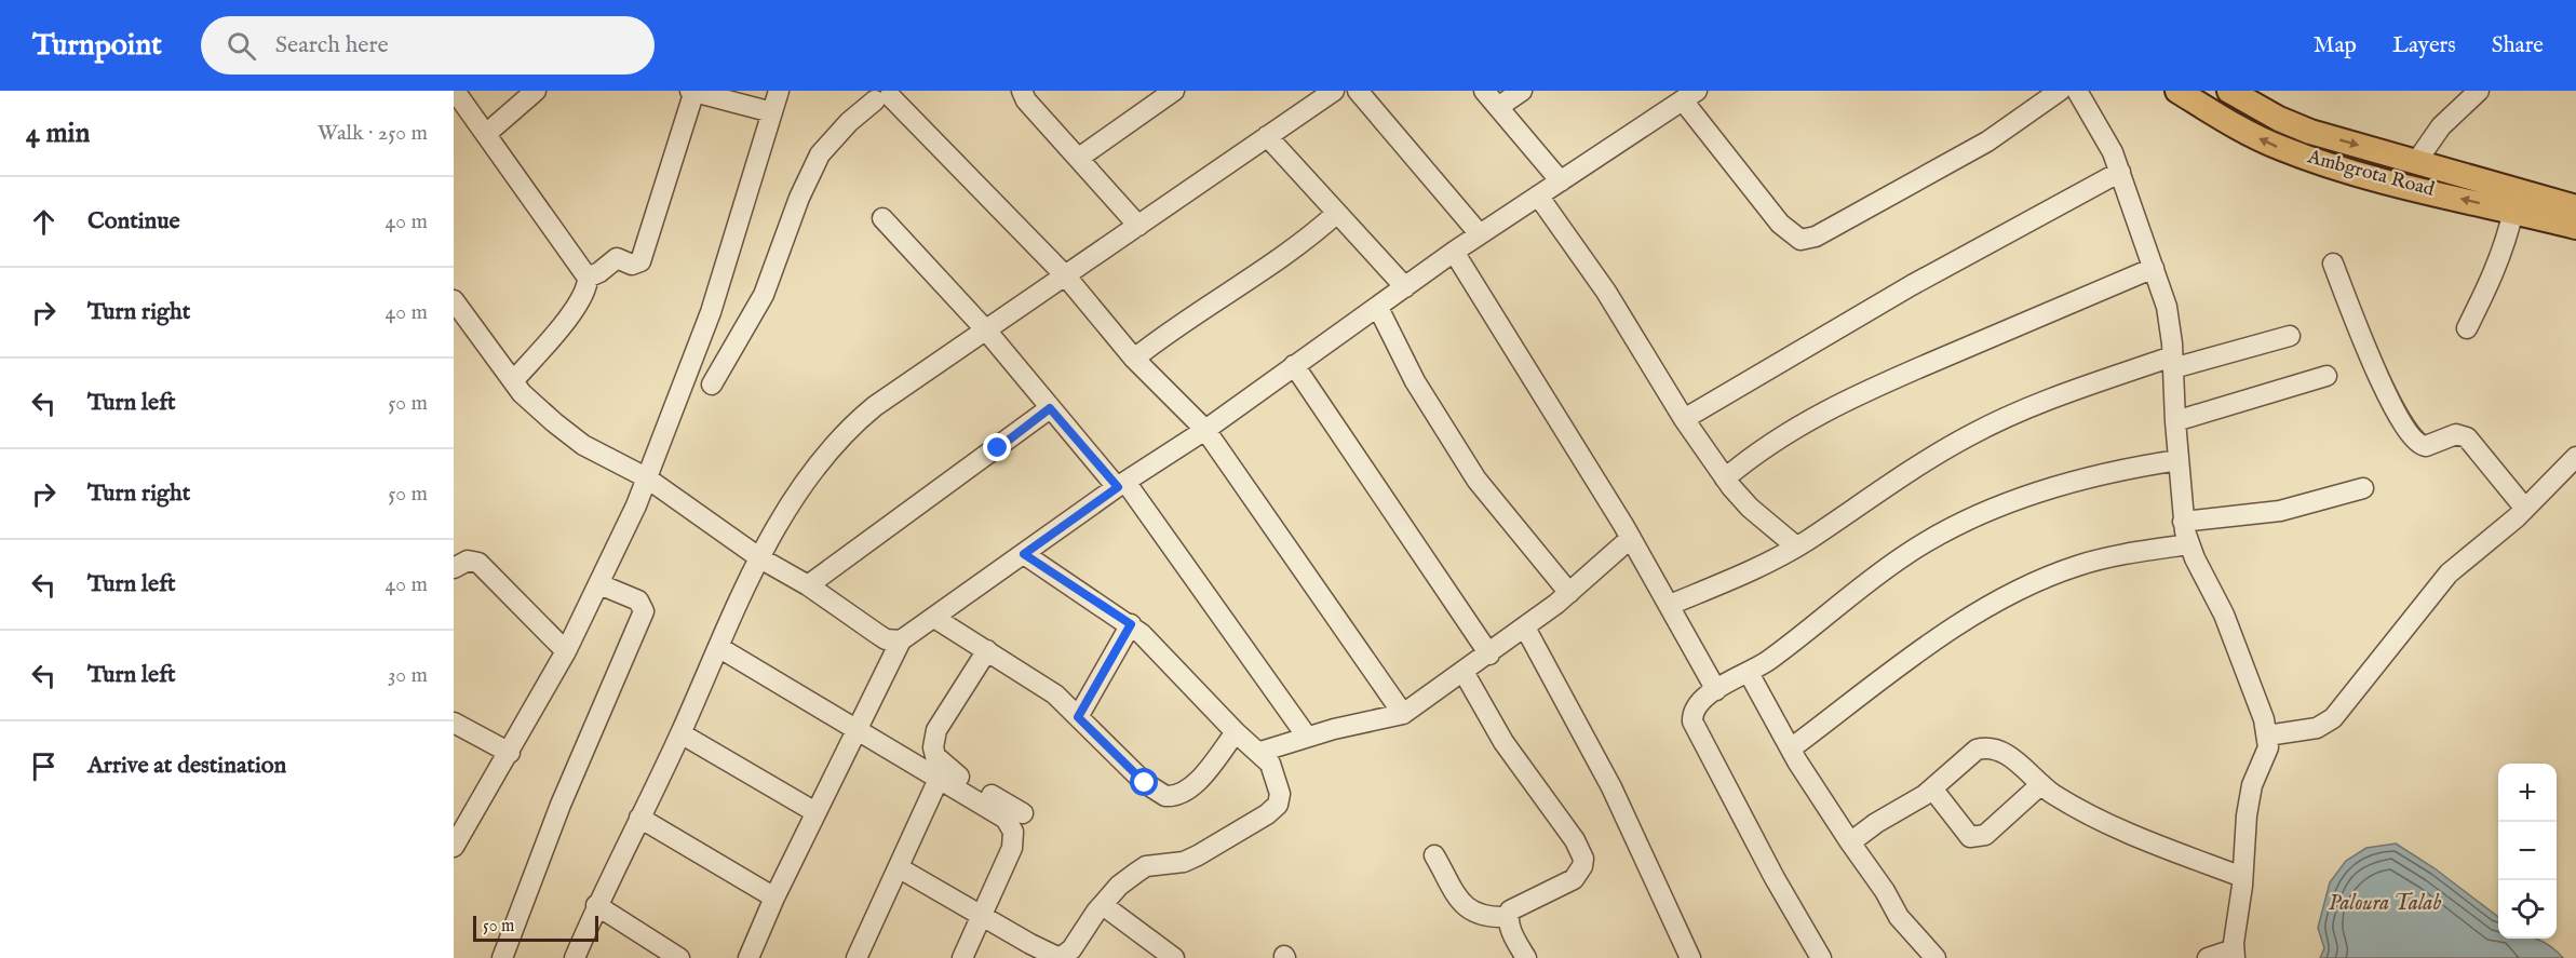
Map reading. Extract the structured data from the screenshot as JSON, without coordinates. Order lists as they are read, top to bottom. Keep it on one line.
{"streets":{"main road":["Ambgrota Road"]},"water":["Paloura Talab"],"scale_bar":"50 m","page":{"header":"Turnpoint","search":"Search here","nav":["Map","Layers","Share"],"heading":["4 min","Walk · 250 m"],"list":[["Continue","40 m"],["Turn right","40 m"],["Turn left","50 m"],["Turn right","50 m"],["Turn left","40 m"],["Turn left","30 m"],"Arrive at destination"],"map_buttons":["+","−"],"scale":"50 m"}}
